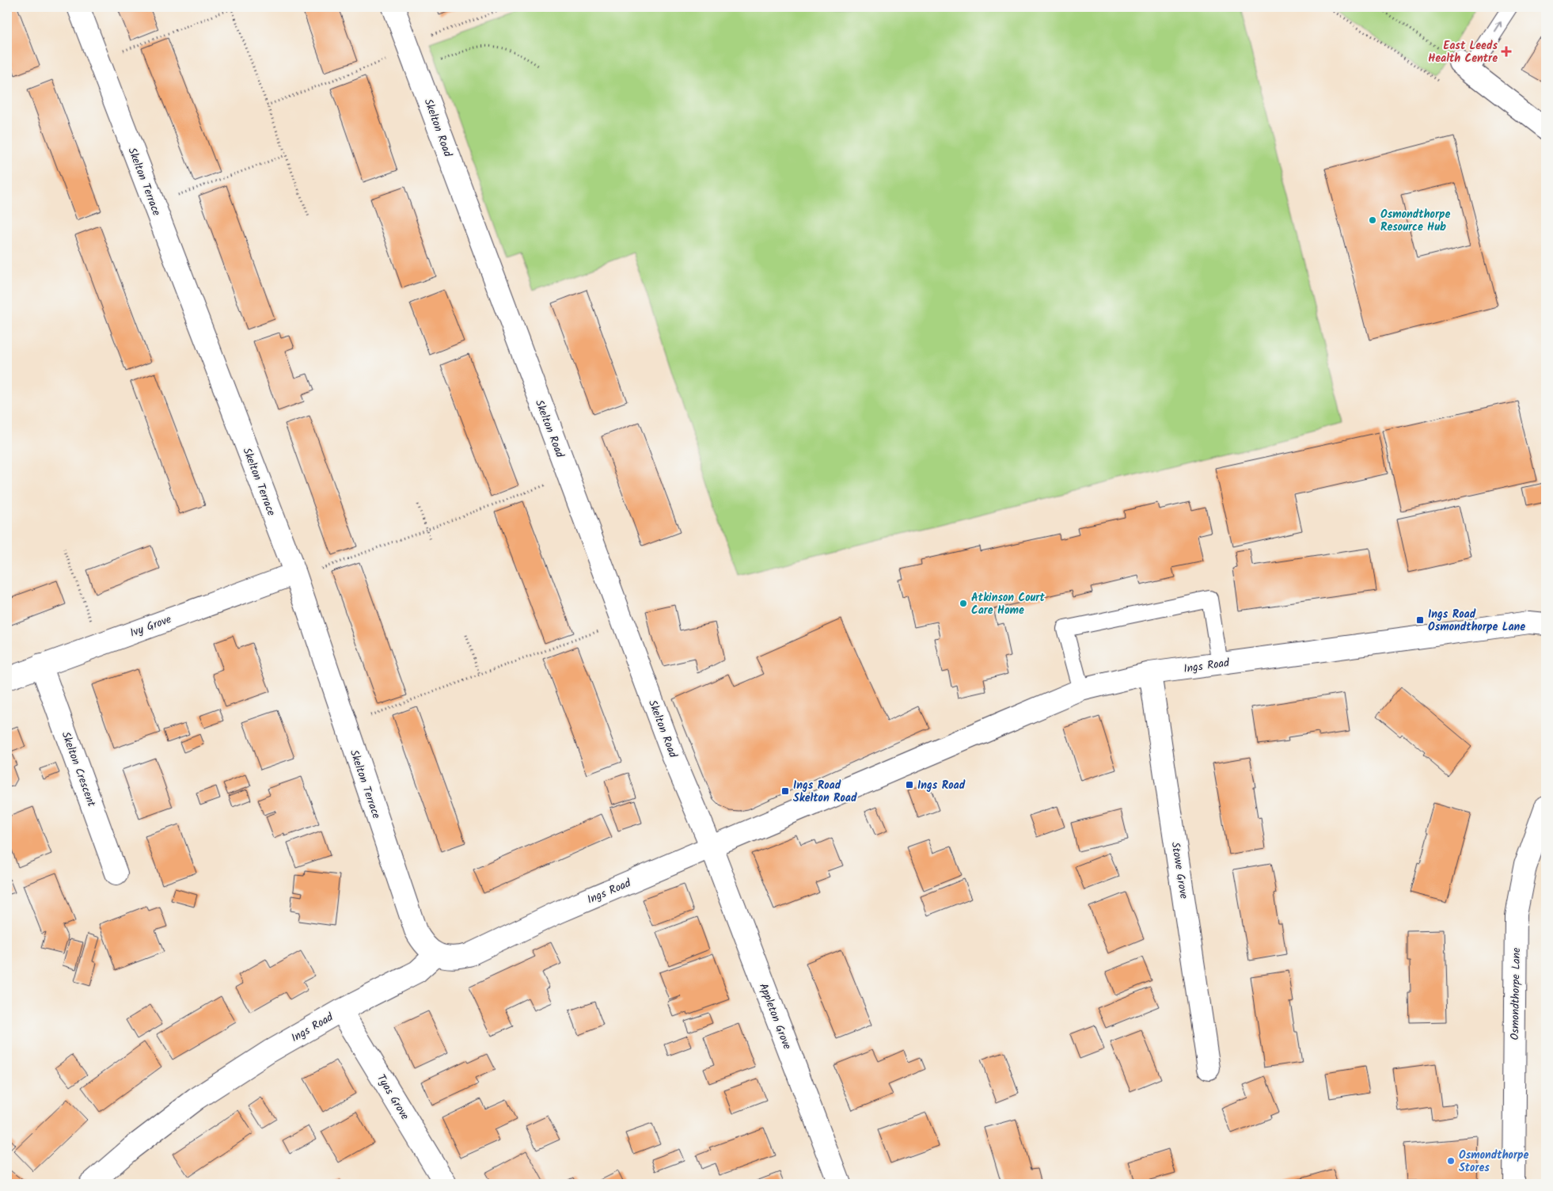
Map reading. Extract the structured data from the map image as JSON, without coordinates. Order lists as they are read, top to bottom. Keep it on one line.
{"streets":{"street":["Skelton Road","Skelton Terrace","Ivy Grove","Ings Road","Skelton Crescent","Stowe Grove","Osmondthorpe Lane","Appleton Grove","Tyas Grove"]},"crossings":[["Skelton Road","Ings Road"],["Skelton Road","Appleton Grove"],["Skelton Terrace","Ivy Grove"],["Skelton Terrace","Ings Road"],["Ivy Grove","Skelton Crescent"],["Ings Road","Stowe Grove"],["Ings Road","Appleton Grove"],["Ings Road","Tyas Grove"]],"places":{"health":["East Leeds Health Centre"],"other":["Osmondthorpe Resource Hub","Atkinson Court Care Home","Osmondthorpe Stores"],"transit":["Ings Road Osmondthorpe Lane","Ings Road","Ings Road Skelton Road"]}}
